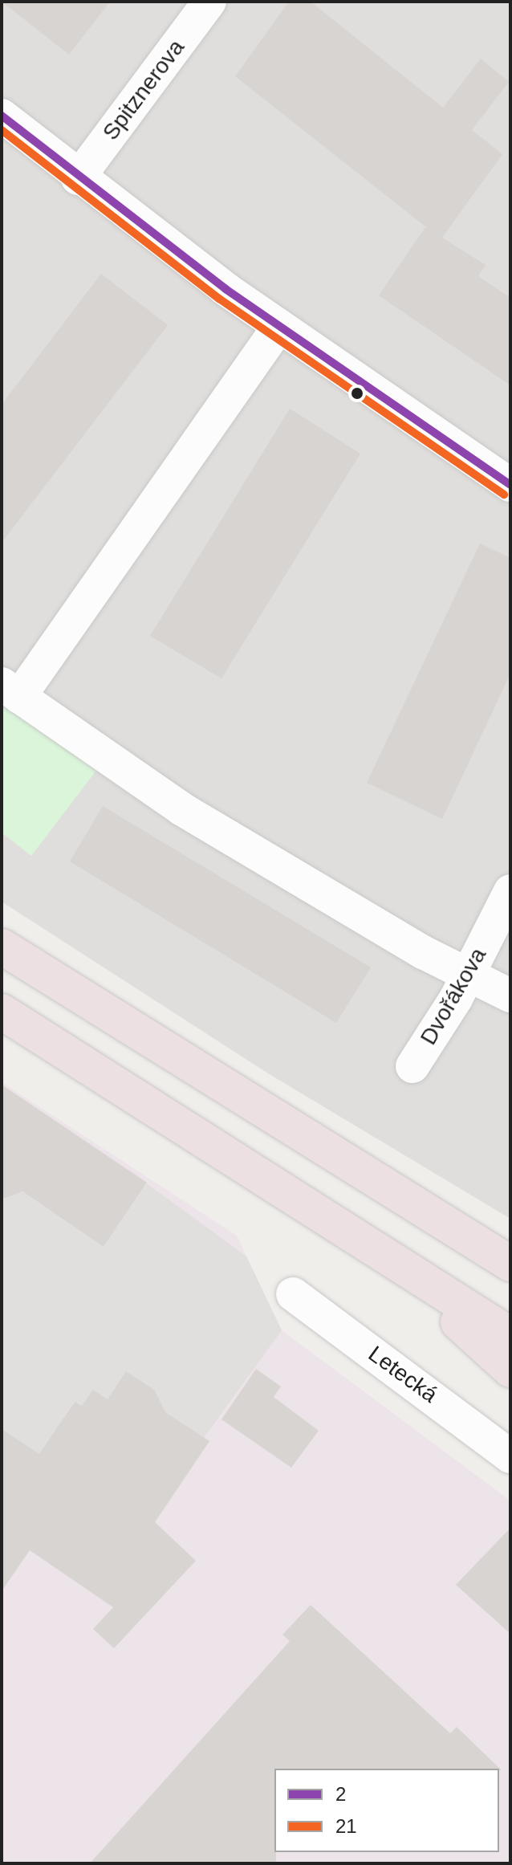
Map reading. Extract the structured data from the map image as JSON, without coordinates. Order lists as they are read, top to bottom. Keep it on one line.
{"streets":{"street":["Spitznerova","Dvořákova","Letecká"]},"lines":["transit line 2","transit line 21"],"legend":["2","21"]}
